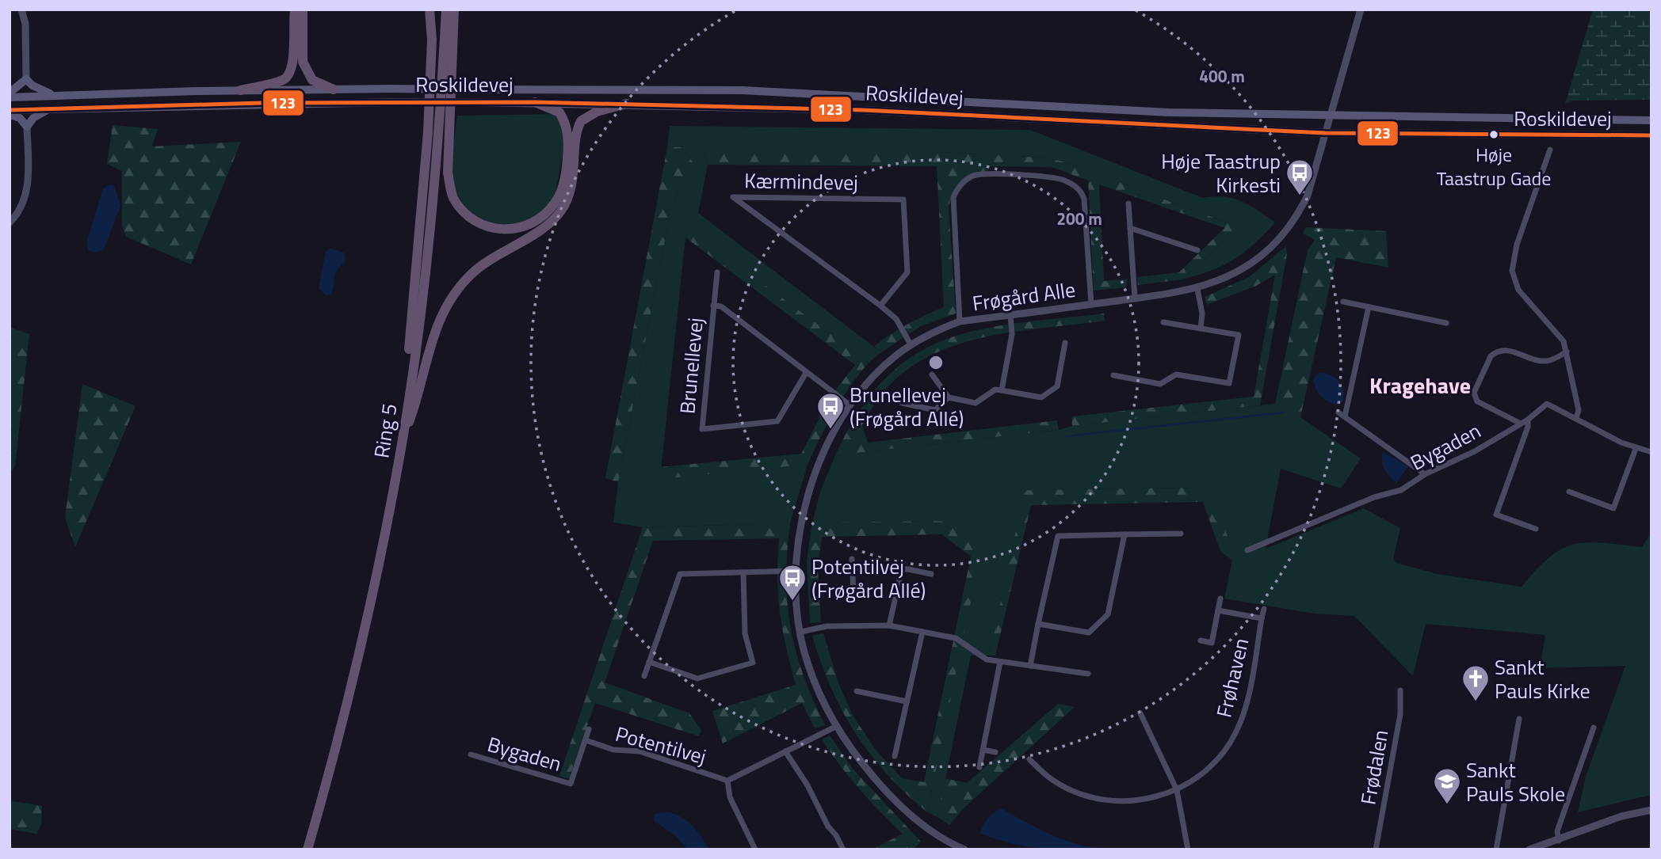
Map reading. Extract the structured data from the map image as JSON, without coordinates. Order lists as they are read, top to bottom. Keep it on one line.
{"streets":{"highway":["Ring 5"],"main road":["Roskildevej"],"street":["Kærmindevej","Frøgård Alle","Brunellevej","Bygaden","Frøhaven","Potentilvej","Frødalen"]},"crossings":[["Roskildevej","Frøgård Alle"],["Kærmindevej","Frøgård Alle"],["Frøgård Alle","Brunellevej"],["Frøgård Alle","Potentilvej"],["Bygaden","Potentilvej"]],"districts":["Kragehave"],"places":{"other":["Høje Taastrup Gade"],"bus stop":["Høje Taastrup Kirkesti","Brunellevej (Frøgård Allé)","Potentilvej (Frøgård Allé)"],"church":["Sankt Pauls Kirke"],"school or university":["Sankt Pauls Skole"]},"lines":["transit line 123"],"rings":["400 m","200 m"]}
